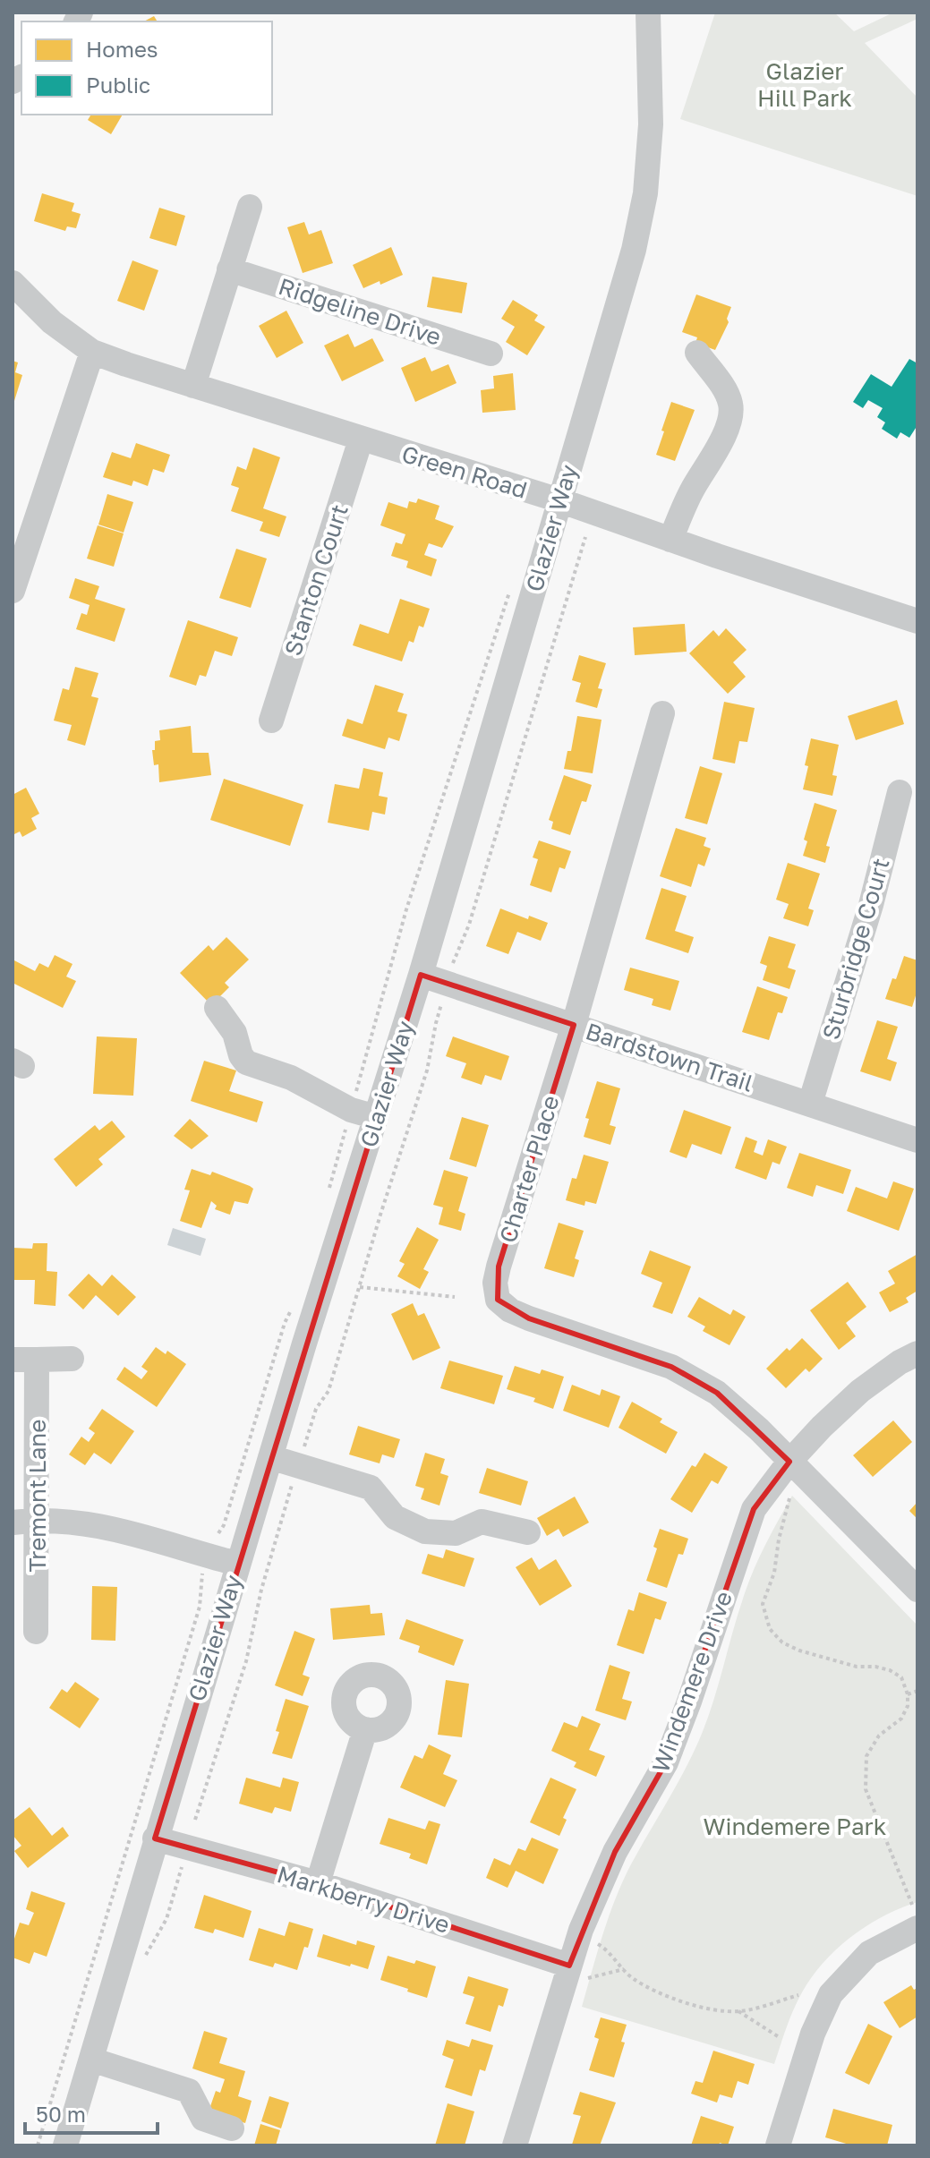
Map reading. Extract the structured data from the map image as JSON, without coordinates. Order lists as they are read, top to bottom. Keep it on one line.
{"streets":{"street":["Ridgeline Drive","Green Road","Glazier Way","Stanton Court","Sturbridge Court","Bardstown Trail","Charter Place","Tremont Lane","Windemere Drive","Markberry Drive"]},"crossings":[["Green Road","Glazier Way"],["Green Road","Stanton Court"],["Glazier Way","Bardstown Trail"],["Glazier Way","Markberry Drive"],["Sturbridge Court","Bardstown Trail"],["Bardstown Trail","Charter Place"],["Charter Place","Windemere Drive"],["Windemere Drive","Markberry Drive"]],"parks":["Glazier Hill Park","Windemere Park"],"legend":["Homes","Public"],"scale_bar":"50 m"}
